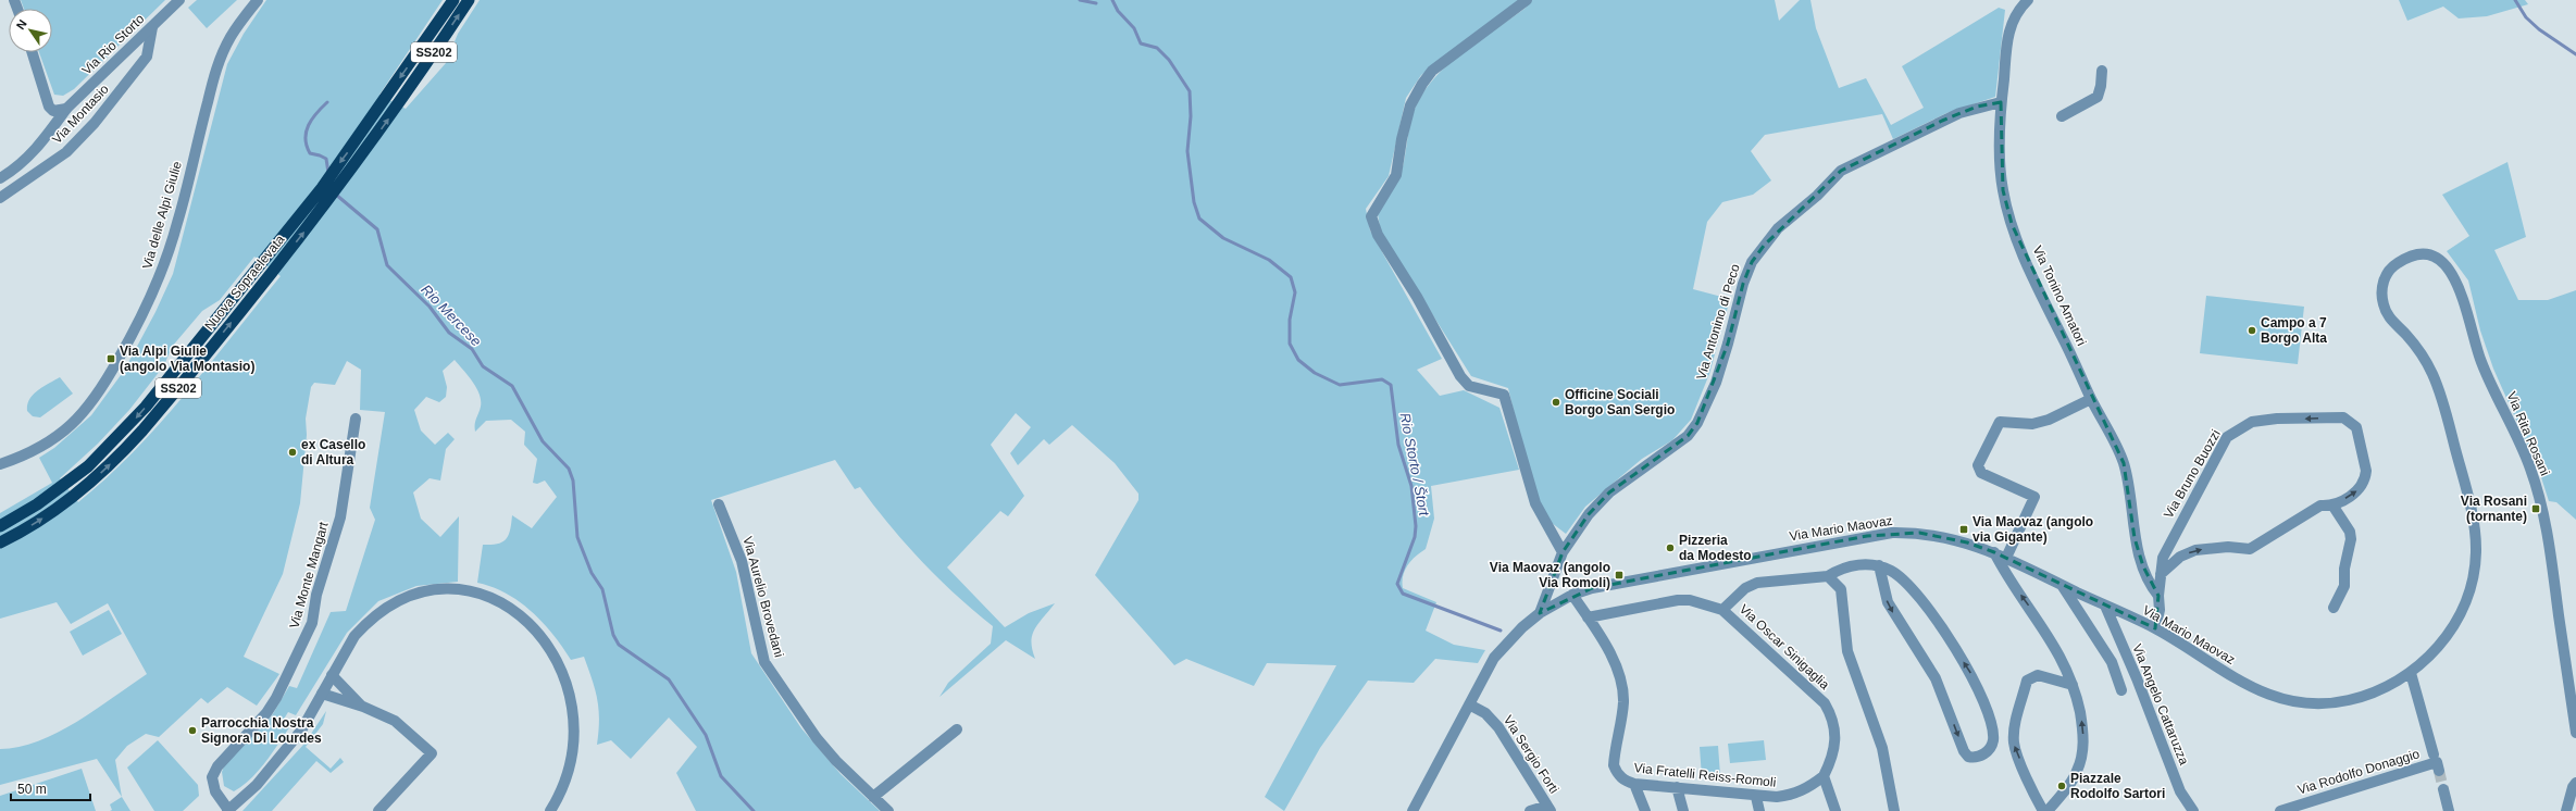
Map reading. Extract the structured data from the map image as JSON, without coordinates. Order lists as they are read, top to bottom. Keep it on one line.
{"streets":{"highway":["SS202","Nuova Sopraelevata"],"street":["Via Rio Storto","Via Montasio","Via delle Alpi Giulie","Via Tonino Amatori","Via Antonino di Peco","Via Rita Rosani","Via Bruno Buozzi","Via Mario Maovaz","Via Monte Mangart","Via Aurelio Brovedani","Via Oscar Sinigaglia","Via Angelo Cattaruzza","Via Sergio Forti","Via Rodolfo Donaggio","Via Fratelli Reiss-Romoli"]},"crossings":[["Via Rio Storto","Via Montasio"],["Via Tonino Amatori","Via Antonino di Peco"],["Via Tonino Amatori","Via Bruno Buozzi"],["Via Antonino di Peco","Via Mario Maovaz"],["Via Rita Rosani","Via Mario Maovaz"],["Via Bruno Buozzi","Via Mario Maovaz"],["Via Mario Maovaz","Via Angelo Cattaruzza"],["Via Mario Maovaz","Via Sergio Forti"],["Via Mario Maovaz","Via Fratelli Reiss-Romoli"],["Via Oscar Sinigaglia","Via Fratelli Reiss-Romoli"]],"water":["Rio Mercese","Rio Storto / Štort"],"places":{"other":["Campo a 7 Borgo Alta","Officine Sociali Borgo San Sergio","ex Casello di Altura","Pizzeria da Modesto","Parrocchia Nostra Signora Di Lourdes","Piazzale Rodolfo Sartori"],"transit":["Via Alpi Giulie (angolo Via Montasio)","Via Rosani (tornante)","Via Maovaz (angolo via Gigante)","Via Maovaz (angolo Via Romoli)"]},"scale_bar":"50 m","north":"top left"}
